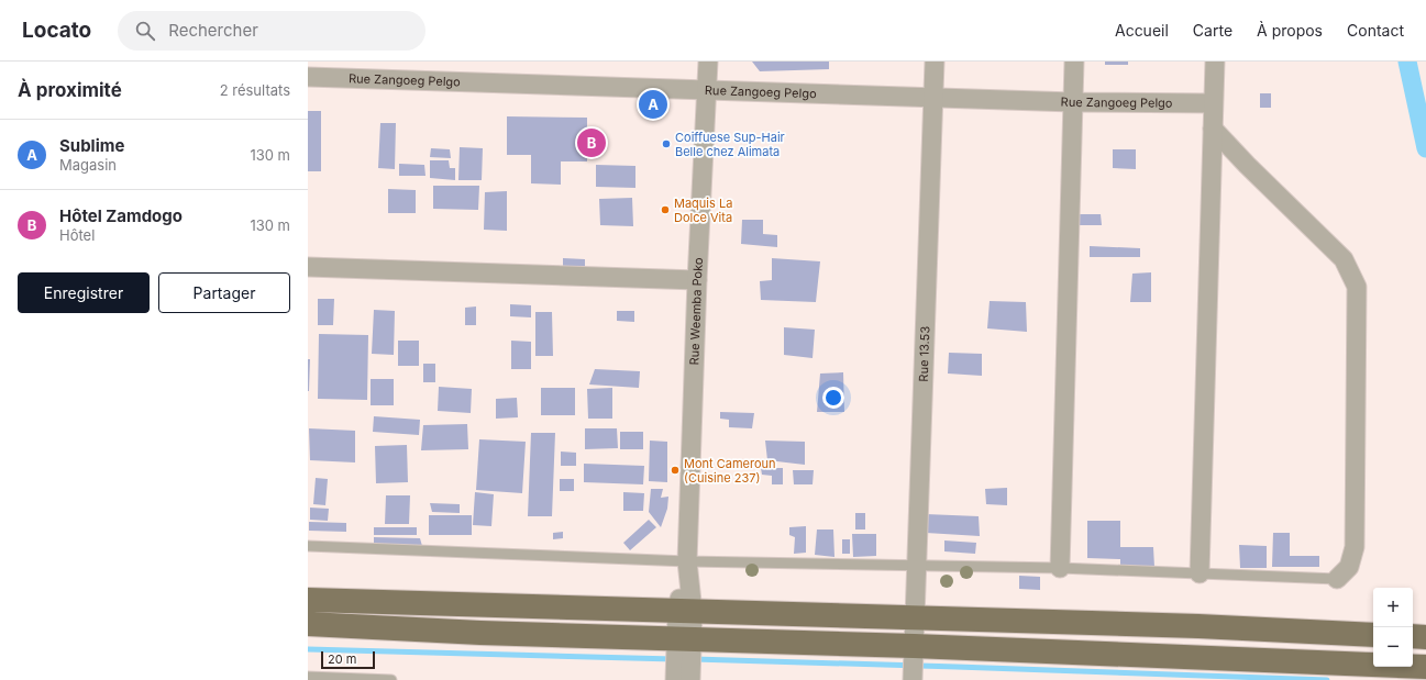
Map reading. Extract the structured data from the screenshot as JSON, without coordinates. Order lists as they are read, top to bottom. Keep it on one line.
{"streets":{"street":["Rue Zangoeg Pelgo","Rue Weemba Poko","Rue 13.53"]},"crossings":[["Rue Zangoeg Pelgo","Rue Weemba Poko"],["Rue Zangoeg Pelgo","Rue 13.53"]],"places":["Coiffuese Sup-Hair Belle chez Alimata","Maquis La Dolce Vita","Mont Cameroun (Cuisine 237)"],"scale_bar":"20 m","page":{"header":"Locato","search":"Rechercher","nav":["Accueil","Carte","À propos","Contact"],"heading":["À proximité","2 résultats"],"pins":["A","B"],"list":[{"mark":"A","name":"Sublime","note":"Magasin","value":"130 m"},{"mark":"B","name":"Hôtel Zamdogo","note":"Hôtel","value":"130 m"}],"buttons":["Enregistrer","Partager"],"map_buttons":["+","−"],"scale":"20 m"}}
